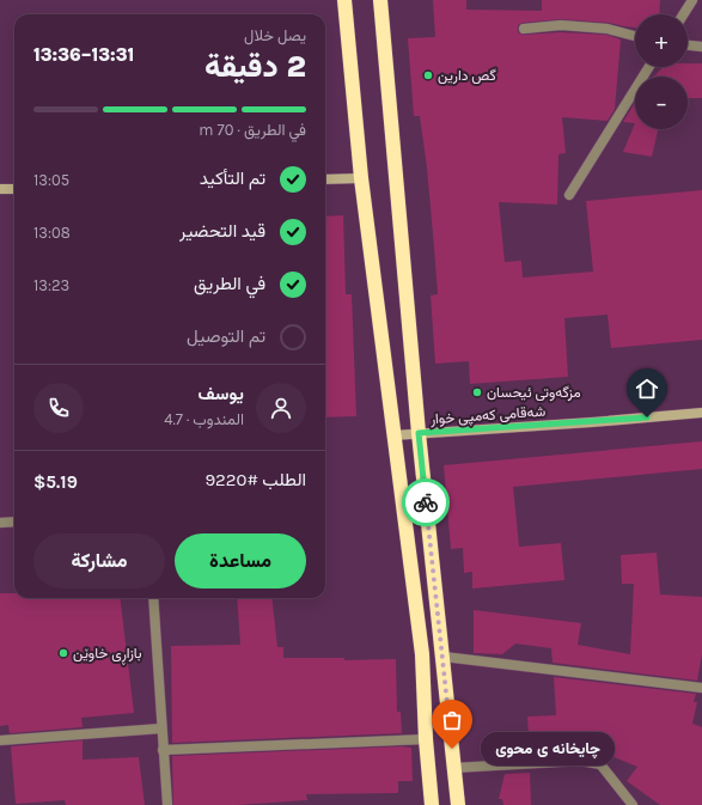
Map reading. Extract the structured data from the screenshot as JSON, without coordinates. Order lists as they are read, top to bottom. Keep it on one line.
{"streets":{"street":["شەقامی کەمپی خوار"]},"places":["گص دارین","مزگەوتی ئیحسان","بازاڕی خاوێن","چايخانه ى محوى"],"page":{"map_buttons":["+","−"],"heading":["2 دقيقة","يصل خلال","13:31–13:36"],"panel":["يوسف","المندوب · 4.7","الطلب #9220","$5.19"],"bar":"في الطريق · 70 m","list":[["تم التأكيد","13:05"],["قيد التحضير","13:08"],["في الطريق","13:23"],"تم التوصيل"],"buttons":["مساعدة","مشاركة"],"bubble":"چايخانه ى محوى"}}
